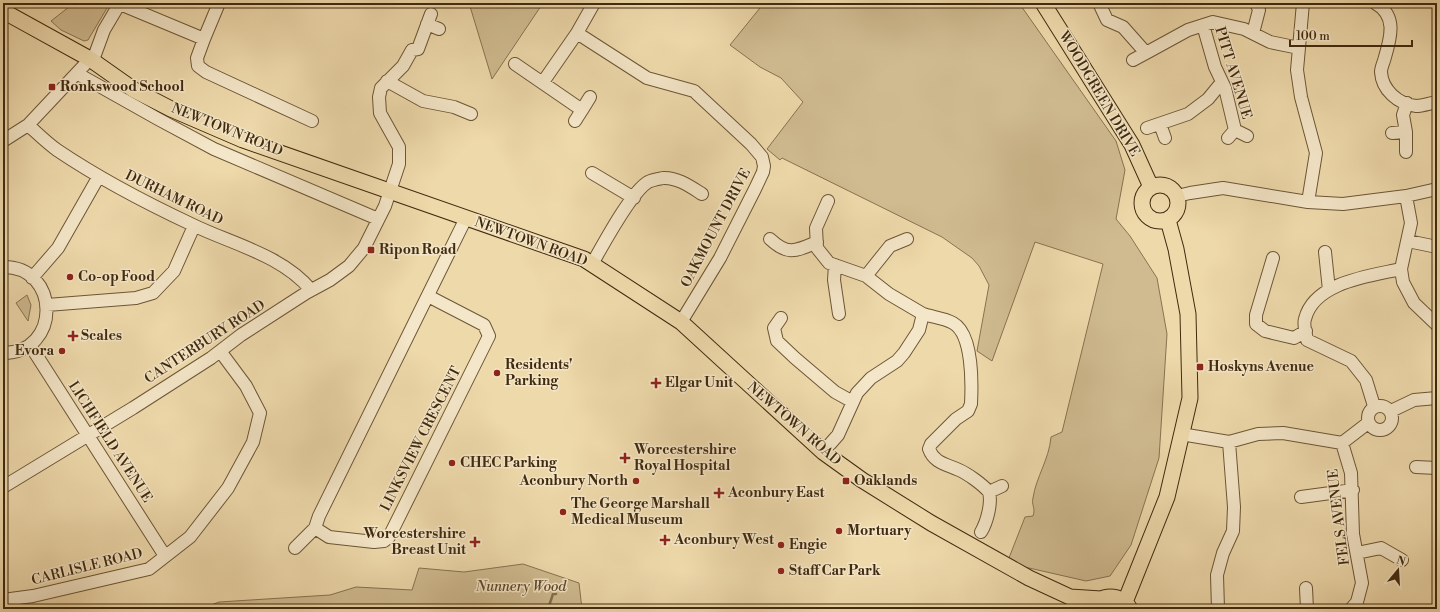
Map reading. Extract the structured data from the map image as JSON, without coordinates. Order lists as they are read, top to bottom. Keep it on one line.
{"streets":{"main road":["WOODGREEN DRIVE","NEWTOWN ROAD"],"street":["PITT AVENUE","DURHAM ROAD","OAKMOUNT DRIVE","CANTERBURY ROAD","LINKSVIEW CRESCENT","LICHFIELD AVENUE","FELS AVENUE","CARLISLE ROAD"]},"crossings":[["NEWTOWN ROAD","OAKMOUNT DRIVE"],["NEWTOWN ROAD","CANTERBURY ROAD"],["DURHAM ROAD","CANTERBURY ROAD"],["CANTERBURY ROAD","LICHFIELD AVENUE"],["CANTERBURY ROAD","CARLISLE ROAD"],["LICHFIELD AVENUE","CARLISLE ROAD"]],"parks":["Nunnery Wood"],"places":{"transit":["Ronkswood School","Ripon Road","Hoskyns Avenue","Oaklands"],"other":["Co-op Food","Evora","Residents' Parking","CHEC Parking","Aconbury North","The George Marshall Medical Museum","Mortuary","Engie","Staff Car Park"],"health":["Scales","Elgar Unit","Worcestershire Royal Hospital","Aconbury East","Aconbury West","Worcestershire Breast Unit"]},"scale_bar":"100 m","north":"top"}
